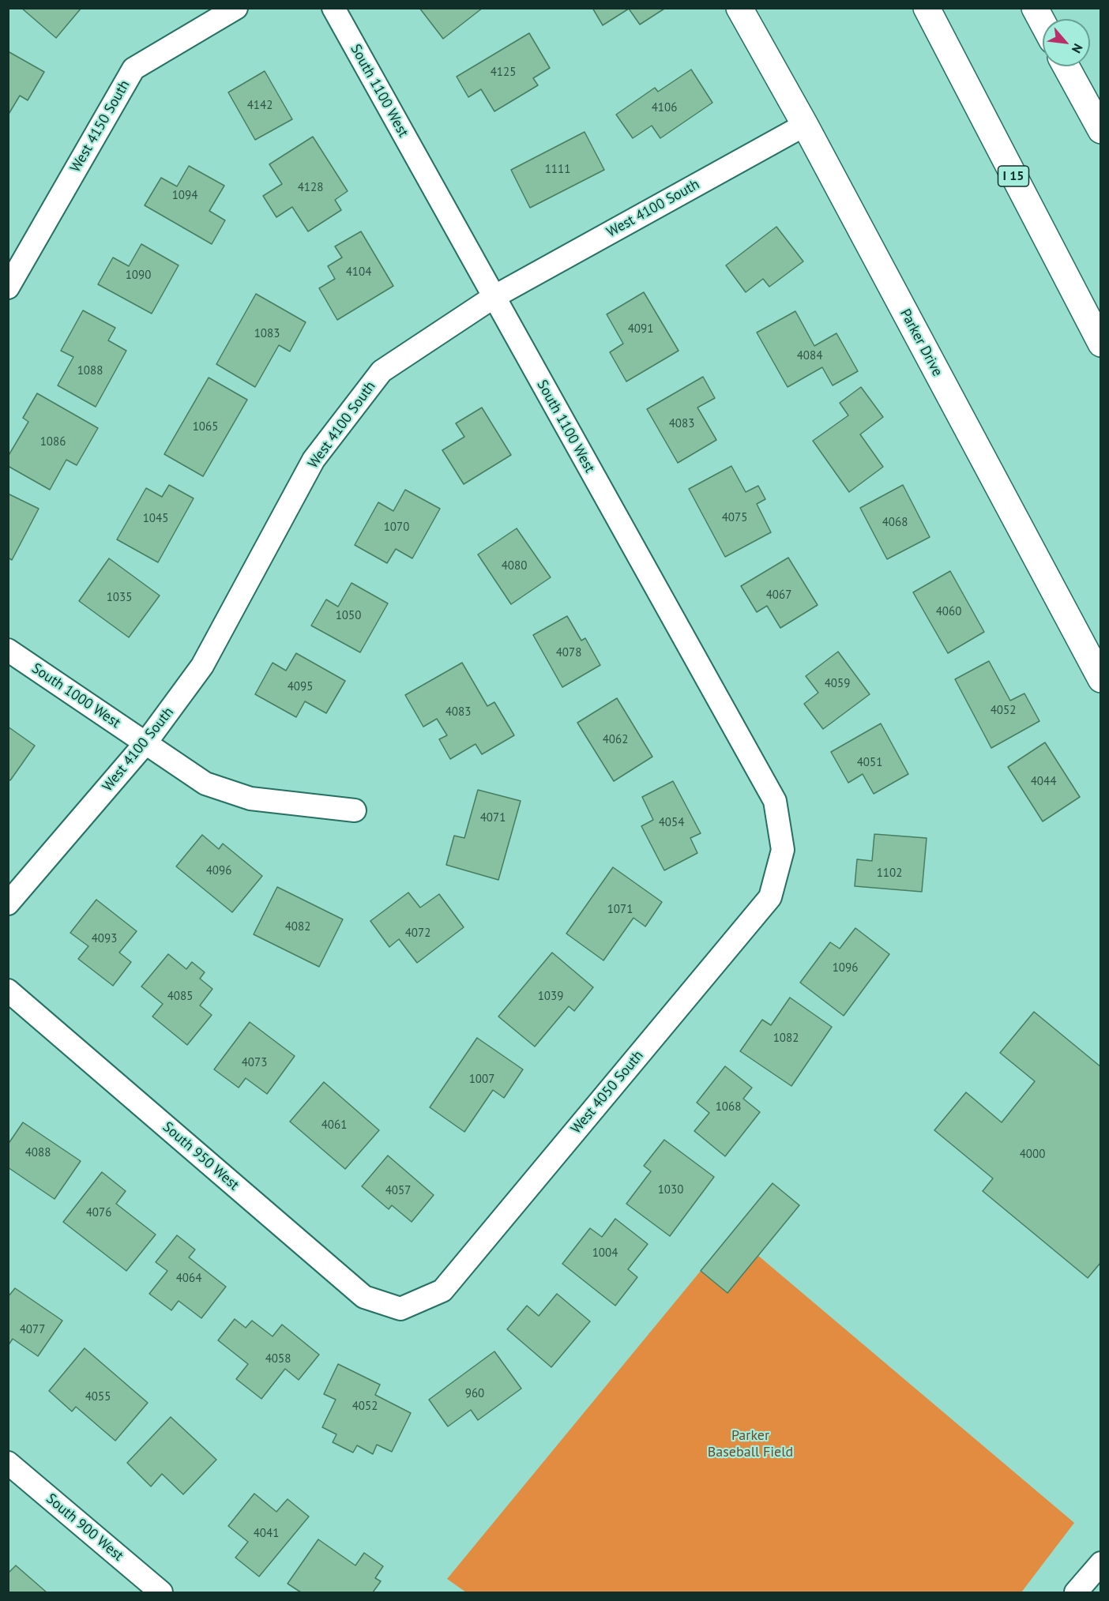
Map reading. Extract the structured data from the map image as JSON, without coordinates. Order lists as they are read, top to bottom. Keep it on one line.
{"streets":{"main road":["I 15","Parker Drive"],"street":["South 1100 West","West 4150 South","West 4100 South","South 1000 West","West 4050 South","South 950 West","South 900 West"]},"crossings":[["South 1100 West","West 4100 South"],["South 1100 West","West 4050 South"],["West 4100 South","Parker Drive"],["West 4100 South","South 1000 West"],["West 4050 South","South 950 West"]],"parks":["Parker Baseball Field"],"house_numbers":["4125","4142","4106","1111","4128","1094","4104","1090","4091","1083","4084","1088","4083","1065","1086","4075","1045","4068","1070","4080","4067","1035","4060","1050","4078","4059","4095","4052","4083","4062","4051","4044","4071","4054","4096","1102","1071","4082","4072","4093","1096","4085","1039","1082","4073","1007","1068","4061","4088","4000","1030","4057","4076","1004","4064","4077","4058","960","4055","4052","4041"],"north":"bottom right"}
